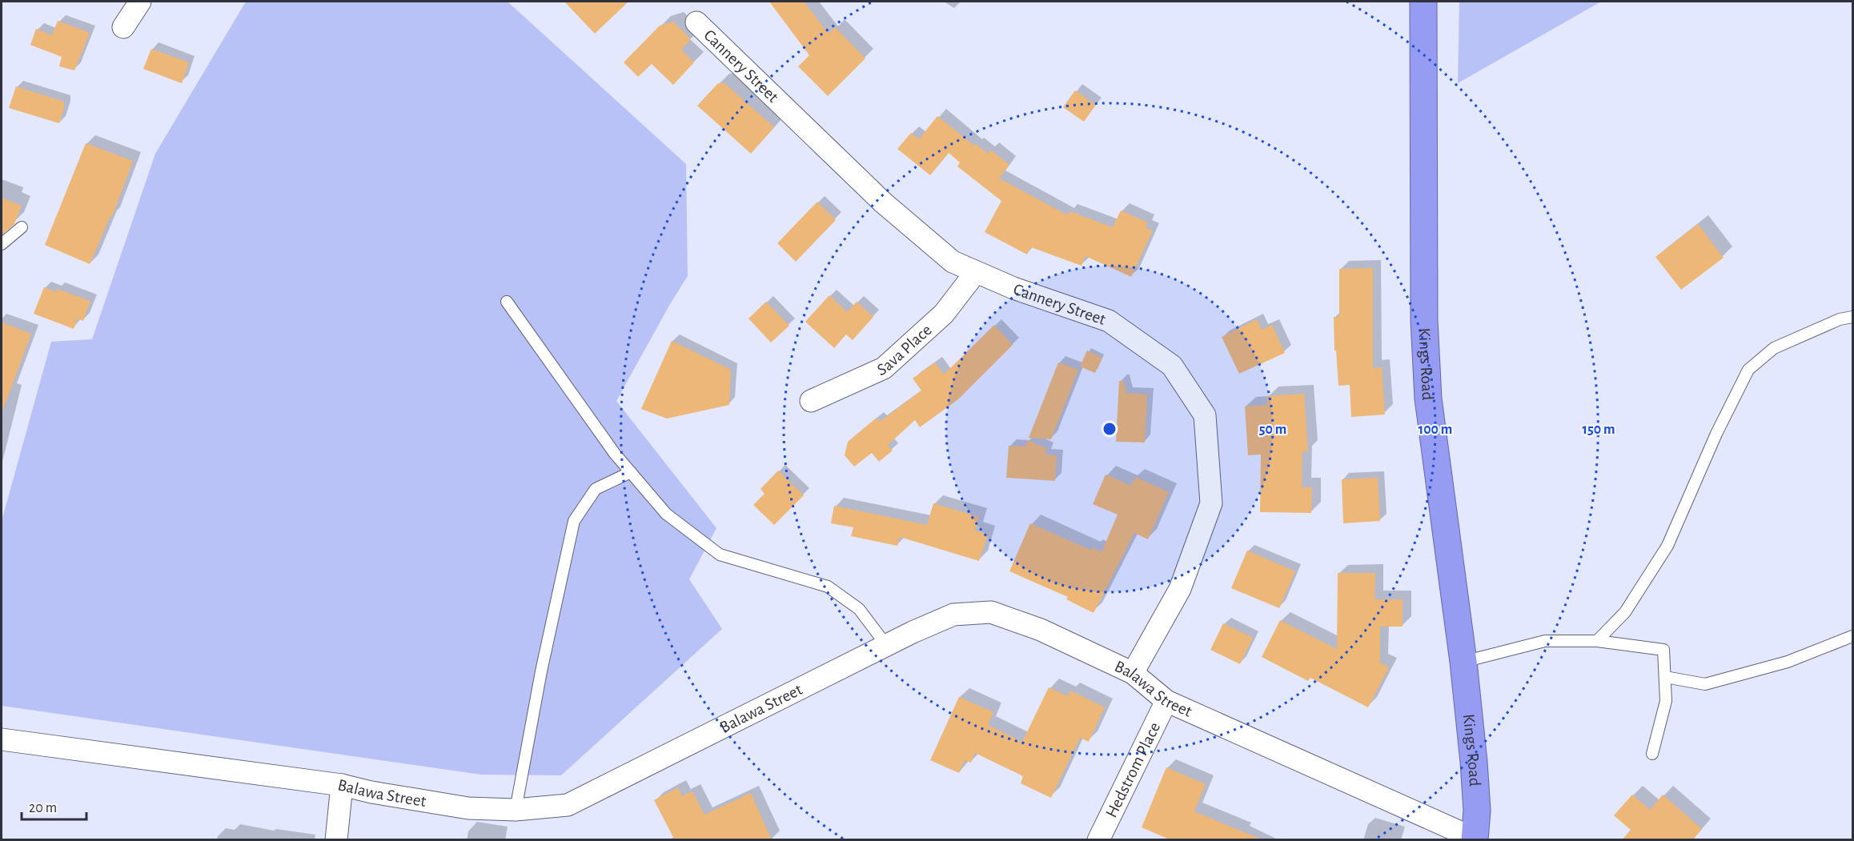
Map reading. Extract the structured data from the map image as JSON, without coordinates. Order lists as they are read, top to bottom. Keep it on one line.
{"streets":{"highway":["Kings Road"],"street":["Cannery Street","Sava Place","Balawa Street","Hedstrom Place"]},"crossings":[["Cannery Street","Sava Place"],["Cannery Street","Balawa Street"],["Kings Road","Balawa Street"],["Balawa Street","Hedstrom Place"]],"scale_bar":"20 m","rings":["50 m","100 m","150 m"]}
